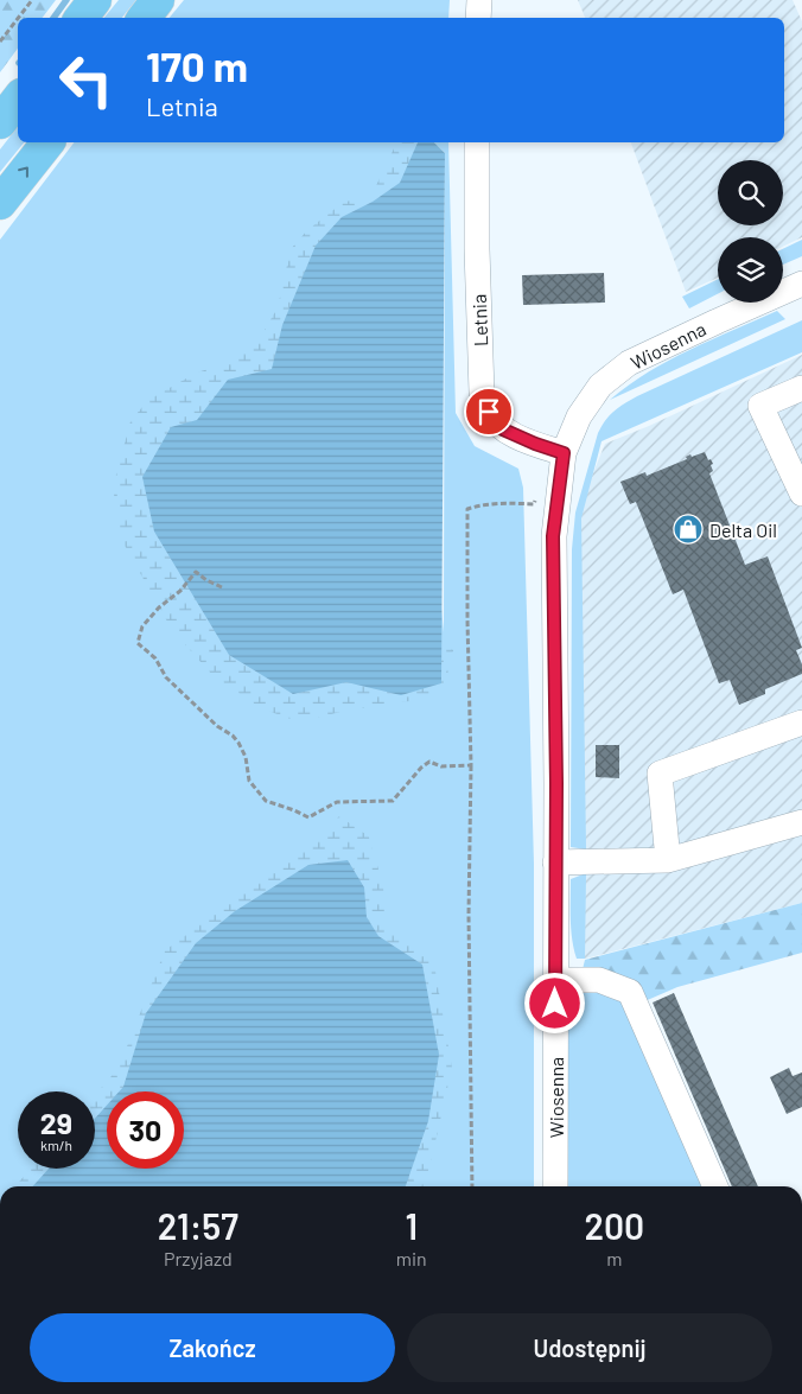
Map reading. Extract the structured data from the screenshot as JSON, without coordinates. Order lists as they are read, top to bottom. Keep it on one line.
{"streets":{"street":["Letnia","Wiosenna"]},"crossings":[["Letnia","Wiosenna"]],"places":{"shop":["Delta Oil"]},"page":{"turn":["170 m","Letnia"],"speed":"29 km/h","limit":"30","eta":["21:57","Przyjazd","1","min","200","m"],"buttons":["Zakończ","Udostępnij"]}}
